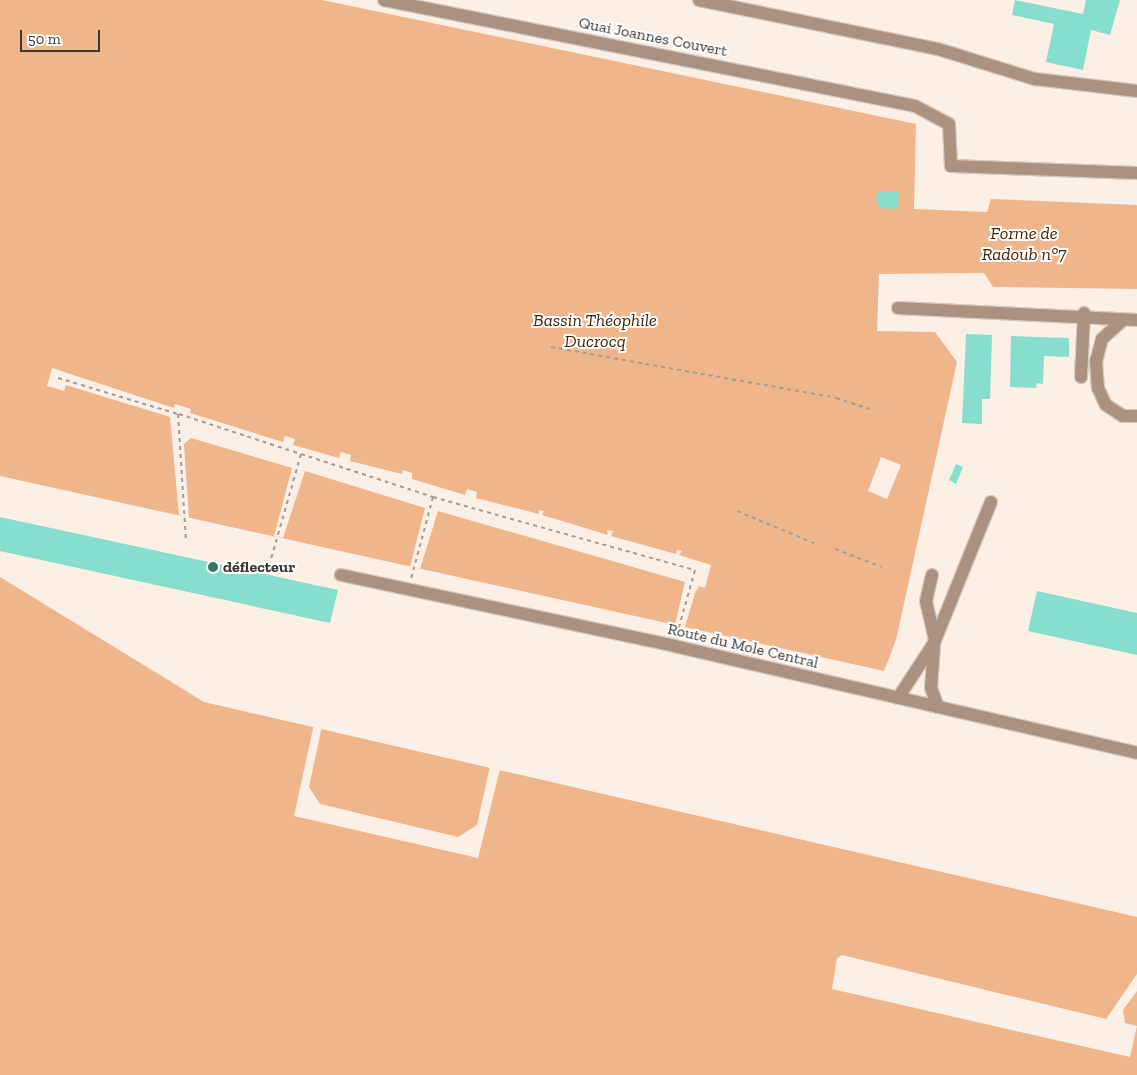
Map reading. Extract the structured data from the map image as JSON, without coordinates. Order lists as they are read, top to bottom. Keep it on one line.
{"streets":{"lane":["Quai Joannes Couvert","Route du Mole Central"]},"water":["Forme de Radoub n°7","Bassin Théophile Ducrocq"],"places":["déflecteur"],"scale_bar":"50 m"}
